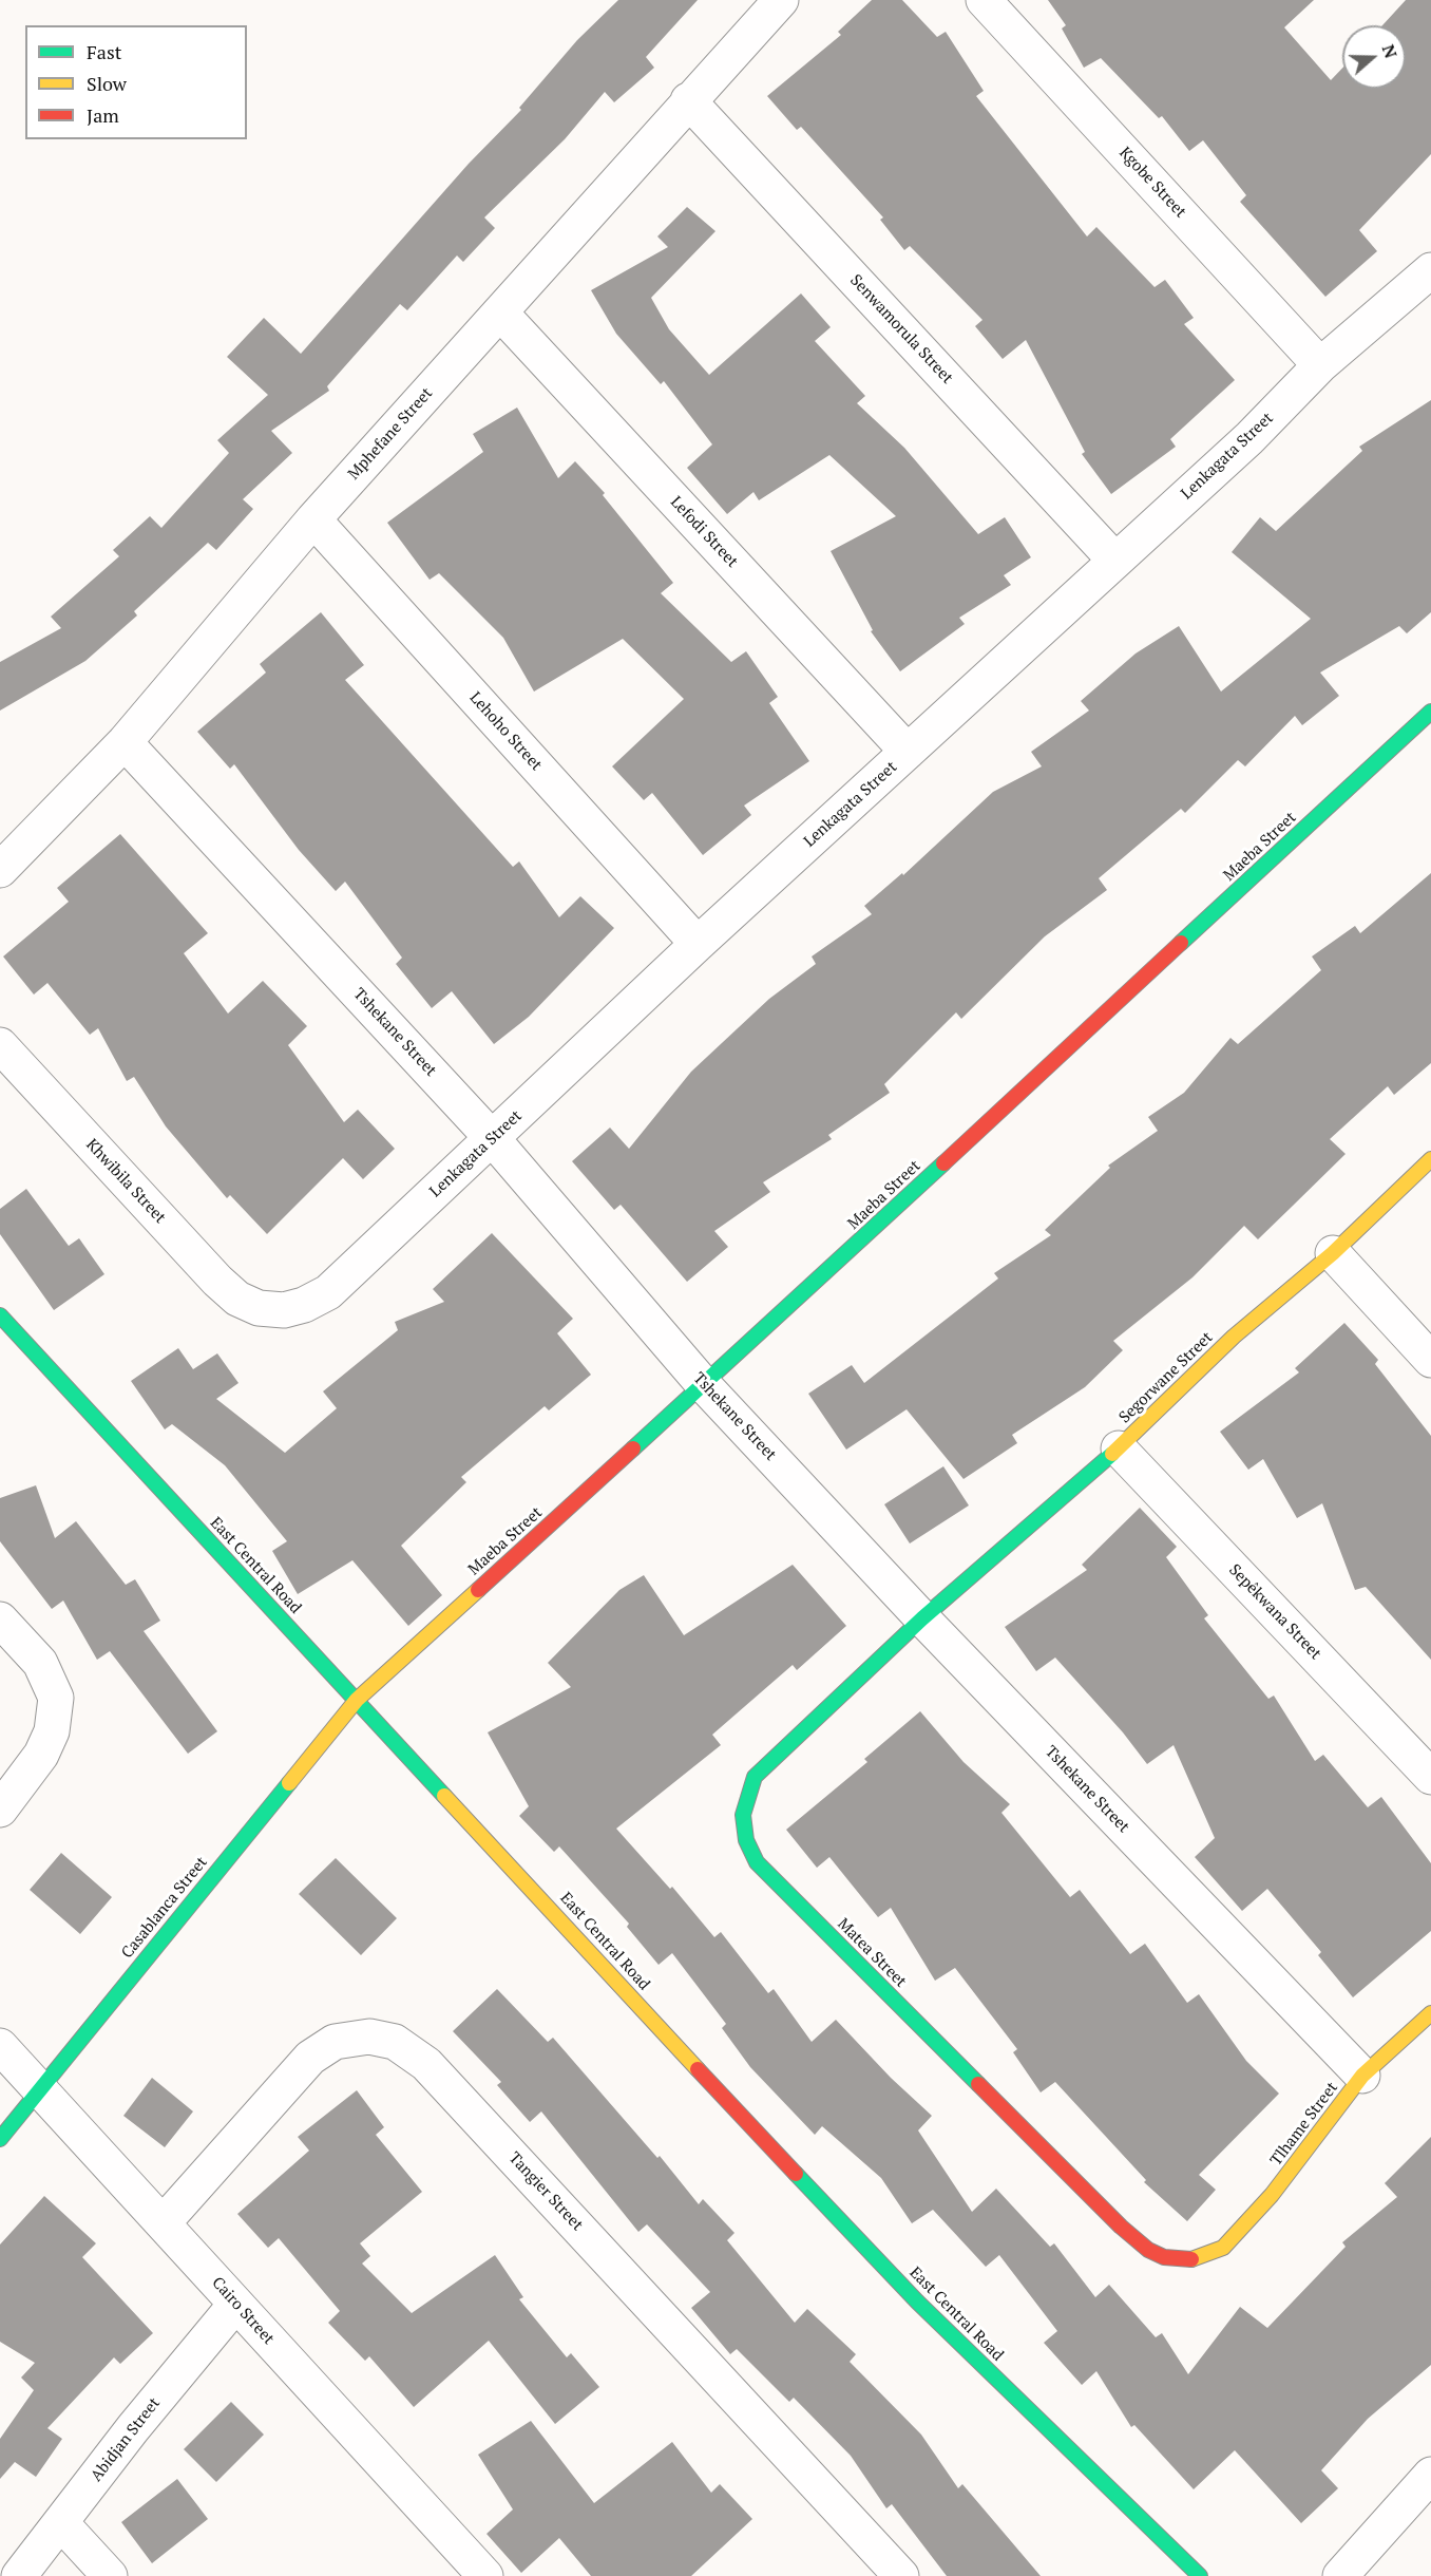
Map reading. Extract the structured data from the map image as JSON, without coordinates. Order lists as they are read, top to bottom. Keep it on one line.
{"streets":{"street":["Kgobe Street","Senwamorula Street","Mphefane Street","Lenkagata Street","Lefodi Street","Lehoho Street","Maeba Street","Tshekane Street","Khwibila Street","Segorwane Street","East Central Road","Sepêkwana Street","Casablanca Street","Matea Street","Tlhame Street","Tangier Street","Cairo Street","Abidjan Street"]},"crossings":[["Kgobe Street","Lenkagata Street"],["Senwamorula Street","Mphefane Street"],["Senwamorula Street","Lenkagata Street"],["Mphefane Street","Lefodi Street"],["Mphefane Street","Lehoho Street"],["Mphefane Street","Tshekane Street"],["Lenkagata Street","Lefodi Street"],["Lenkagata Street","Lehoho Street"],["Lenkagata Street","Tshekane Street"],["Lenkagata Street","Khwibila Street"],["Maeba Street","Tshekane Street"],["Maeba Street","East Central Road"],["Maeba Street","Casablanca Street"],["Tshekane Street","Segorwane Street"],["Tshekane Street","Matea Street"],["Tshekane Street","Tlhame Street"],["Segorwane Street","Sepêkwana Street"],["Segorwane Street","Matea Street"],["East Central Road","Casablanca Street"],["Casablanca Street","Cairo Street"],["Matea Street","Tlhame Street"],["Tangier Street","Cairo Street"],["Cairo Street","Abidjan Street"]],"legend":["Fast","Slow","Jam"],"north":"right"}
